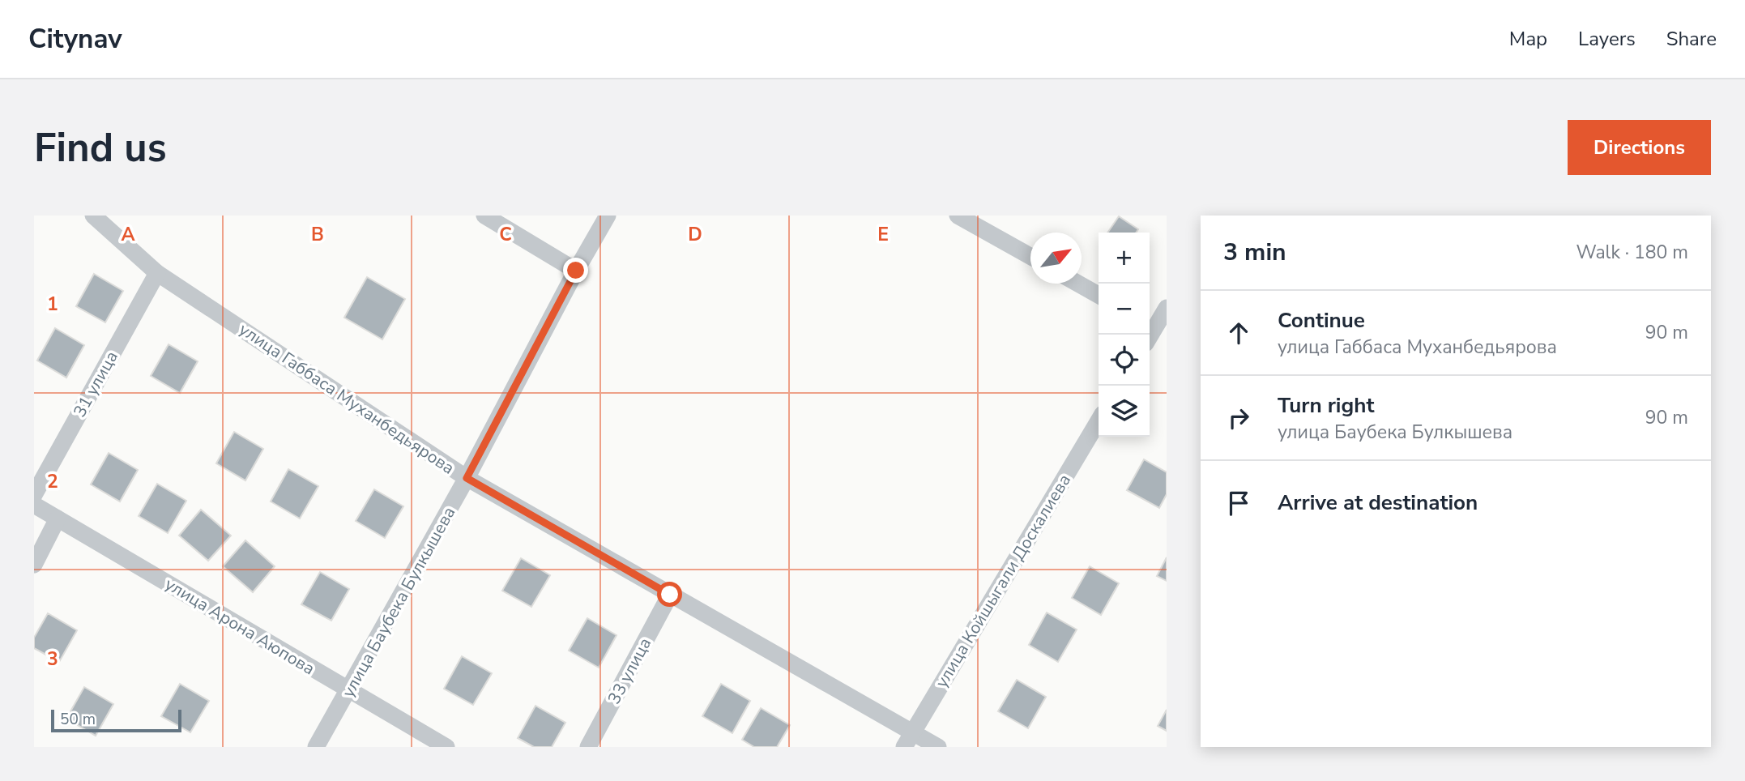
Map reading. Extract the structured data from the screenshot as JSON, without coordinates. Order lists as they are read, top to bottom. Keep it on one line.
{"streets":{"street":["31 улица","улица Габбаса Муханбедьярова","улица Койшыгали Доскалиева","улица Баубека Булкышева","улица Арона Аюпова","33 улица"]},"crossings":[["31 улица","улица Габбаса Муханбедьярова"],["улица Габбаса Муханбедьярова","улица Койшыгали Доскалиева"],["улица Габбаса Муханбедьярова","улица Баубека Булкышева"],["улица Габбаса Муханбедьярова","33 улица"],["улица Баубека Булкышева","улица Арона Аюпова"]],"scale_bar":"50 m","north":"top right","page":{"header":"Citynav","nav":["Map","Layers","Share"],"buttons":"Directions","title":"Find us","heading":["3 min","Walk · 180 m"],"map_buttons":["+","−"],"list":[["Continue","улица Габбаса Муханбедьярова","90 m"],["Turn right","улица Баубека Булкышева","90 m"],"Arrive at destination"],"scale":"50 m"},"grid":{"columns":["A","B","C","D","E"],"rows":["1","2","3"]}}
